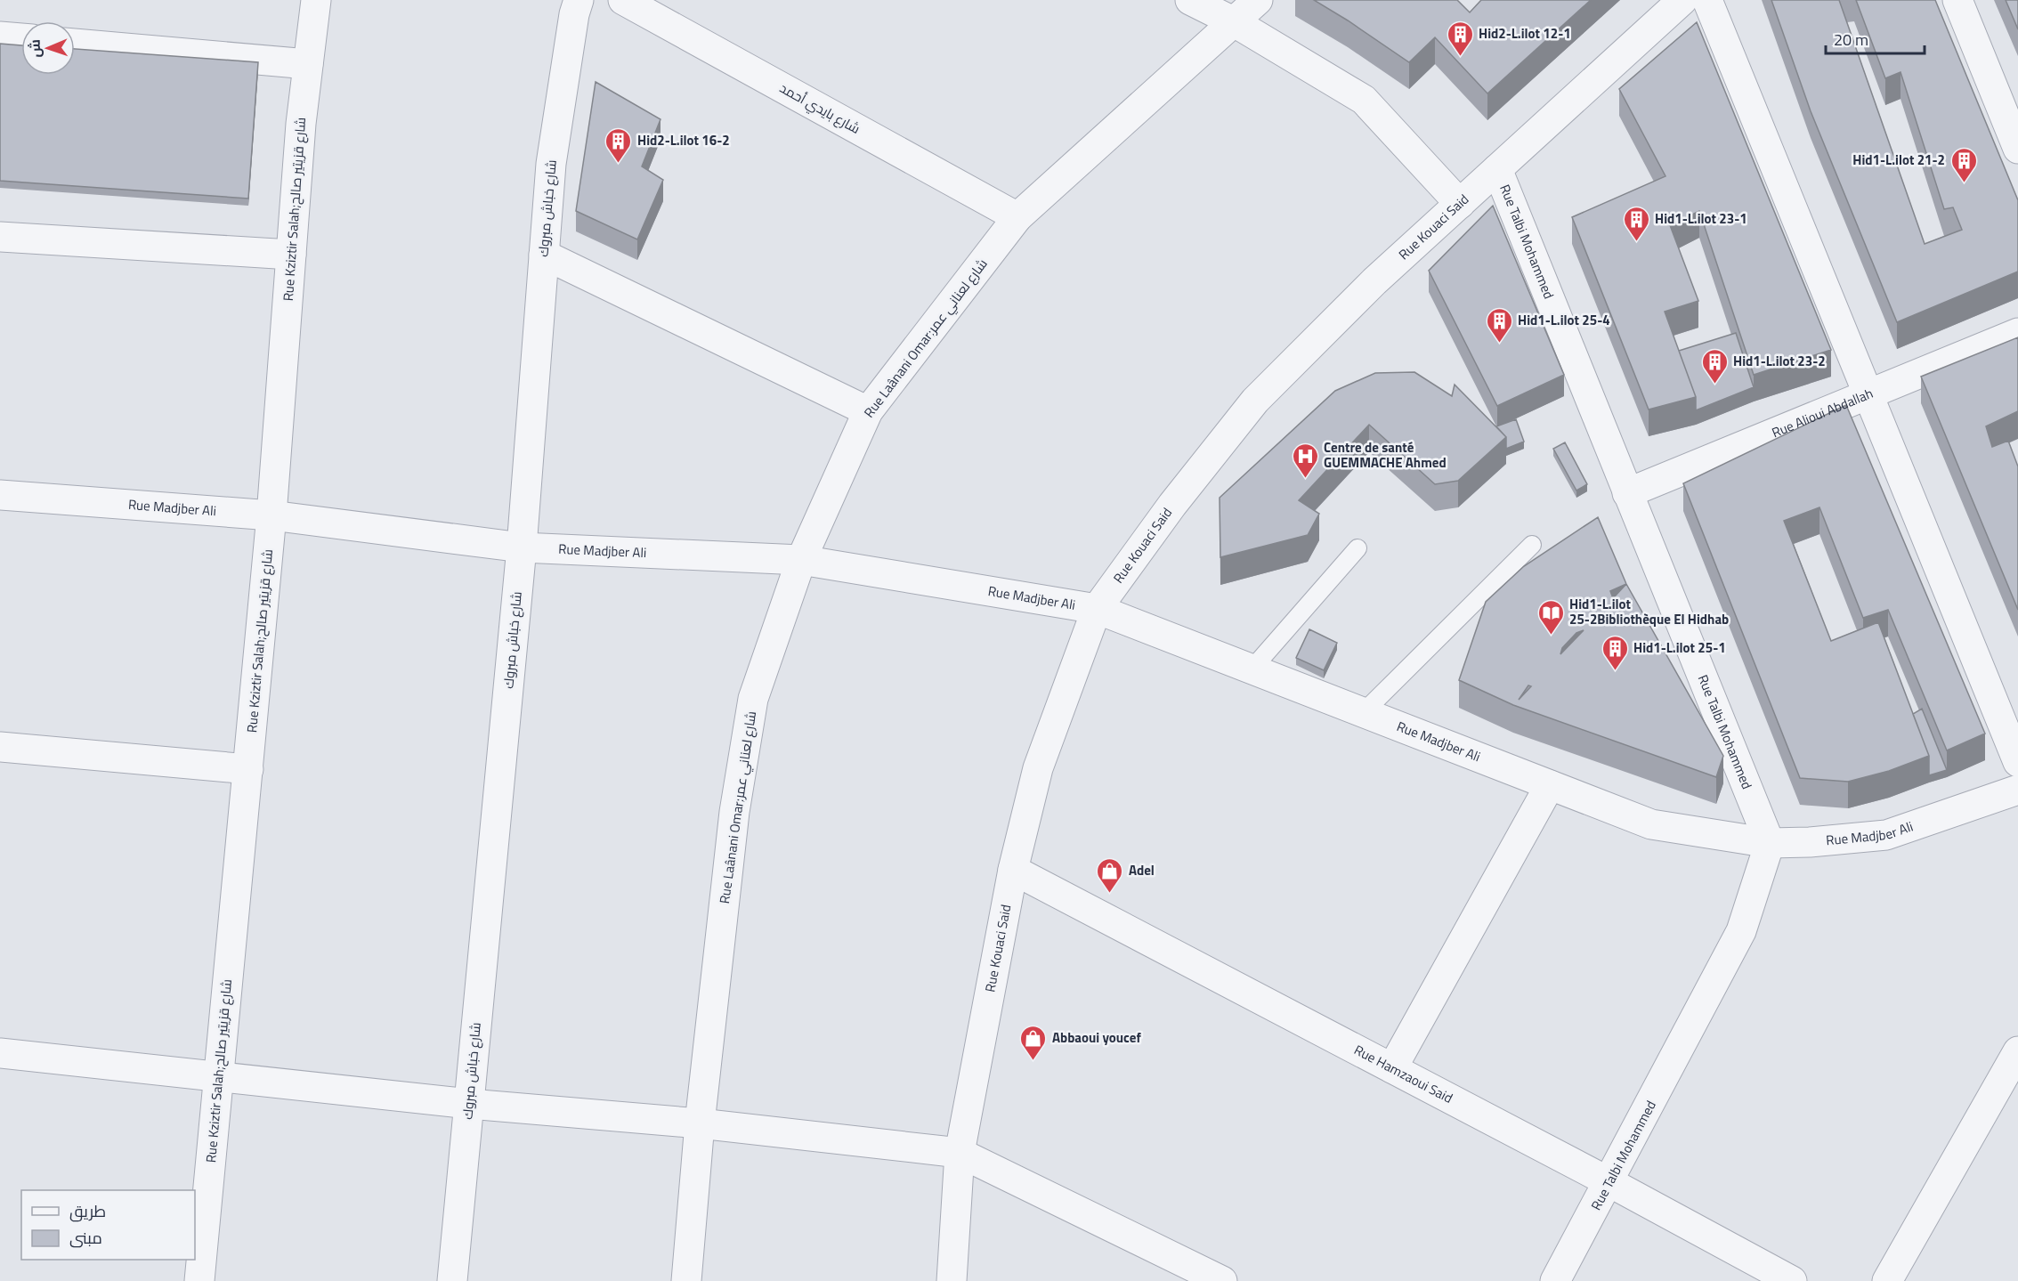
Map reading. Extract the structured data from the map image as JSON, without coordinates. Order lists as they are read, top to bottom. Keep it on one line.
{"streets":{"street":["شارع بايدي أحمد","شارع خباش مبروك","Rue Kziztir Salah;شارع قزيتير صالح","Rue Kouaci Said","Rue Talbi Mohammed","Rue Laânani Omar;شارع لعناني عمر","Rue Alioui Abdallah","Rue Madjber Ali","Rue Hamzaoui Said"]},"crossings":[["شارع بايدي أحمد","Rue Laânani Omar;شارع لعناني عمر"],["شارع خباش مبروك","Rue Madjber Ali"],["Rue Kziztir Salah;شارع قزيتير صالح","Rue Madjber Ali"],["Rue Kouaci Said","Rue Talbi Mohammed"],["Rue Kouaci Said","Rue Madjber Ali"],["Rue Kouaci Said","Rue Hamzaoui Said"],["Rue Talbi Mohammed","Rue Alioui Abdallah"],["Rue Talbi Mohammed","Rue Madjber Ali"],["Rue Talbi Mohammed","Rue Hamzaoui Said"],["Rue Laânani Omar;شارع لعناني عمر","Rue Madjber Ali"]],"places":{"building":["Hid2-L.ilot 12-1","Hid2-L.ilot 16-2","Hid1-L.ilot 21-2","Hid1-L.ilot 23-1","Hid1-L.ilot 25-4","Hid1-L.ilot 23-2","Hid1-L.ilot 25-1"],"hospital":["Centre de santé GUEMMACHE Ahmed"],"library":["Hid1-L.ilot 25-2Bibliothèque El Hidhab"],"shop":["Adel","Abbaoui youcef"]},"legend":["طريق","مبنى"],"scale_bar":"20 m","north":"left"}
